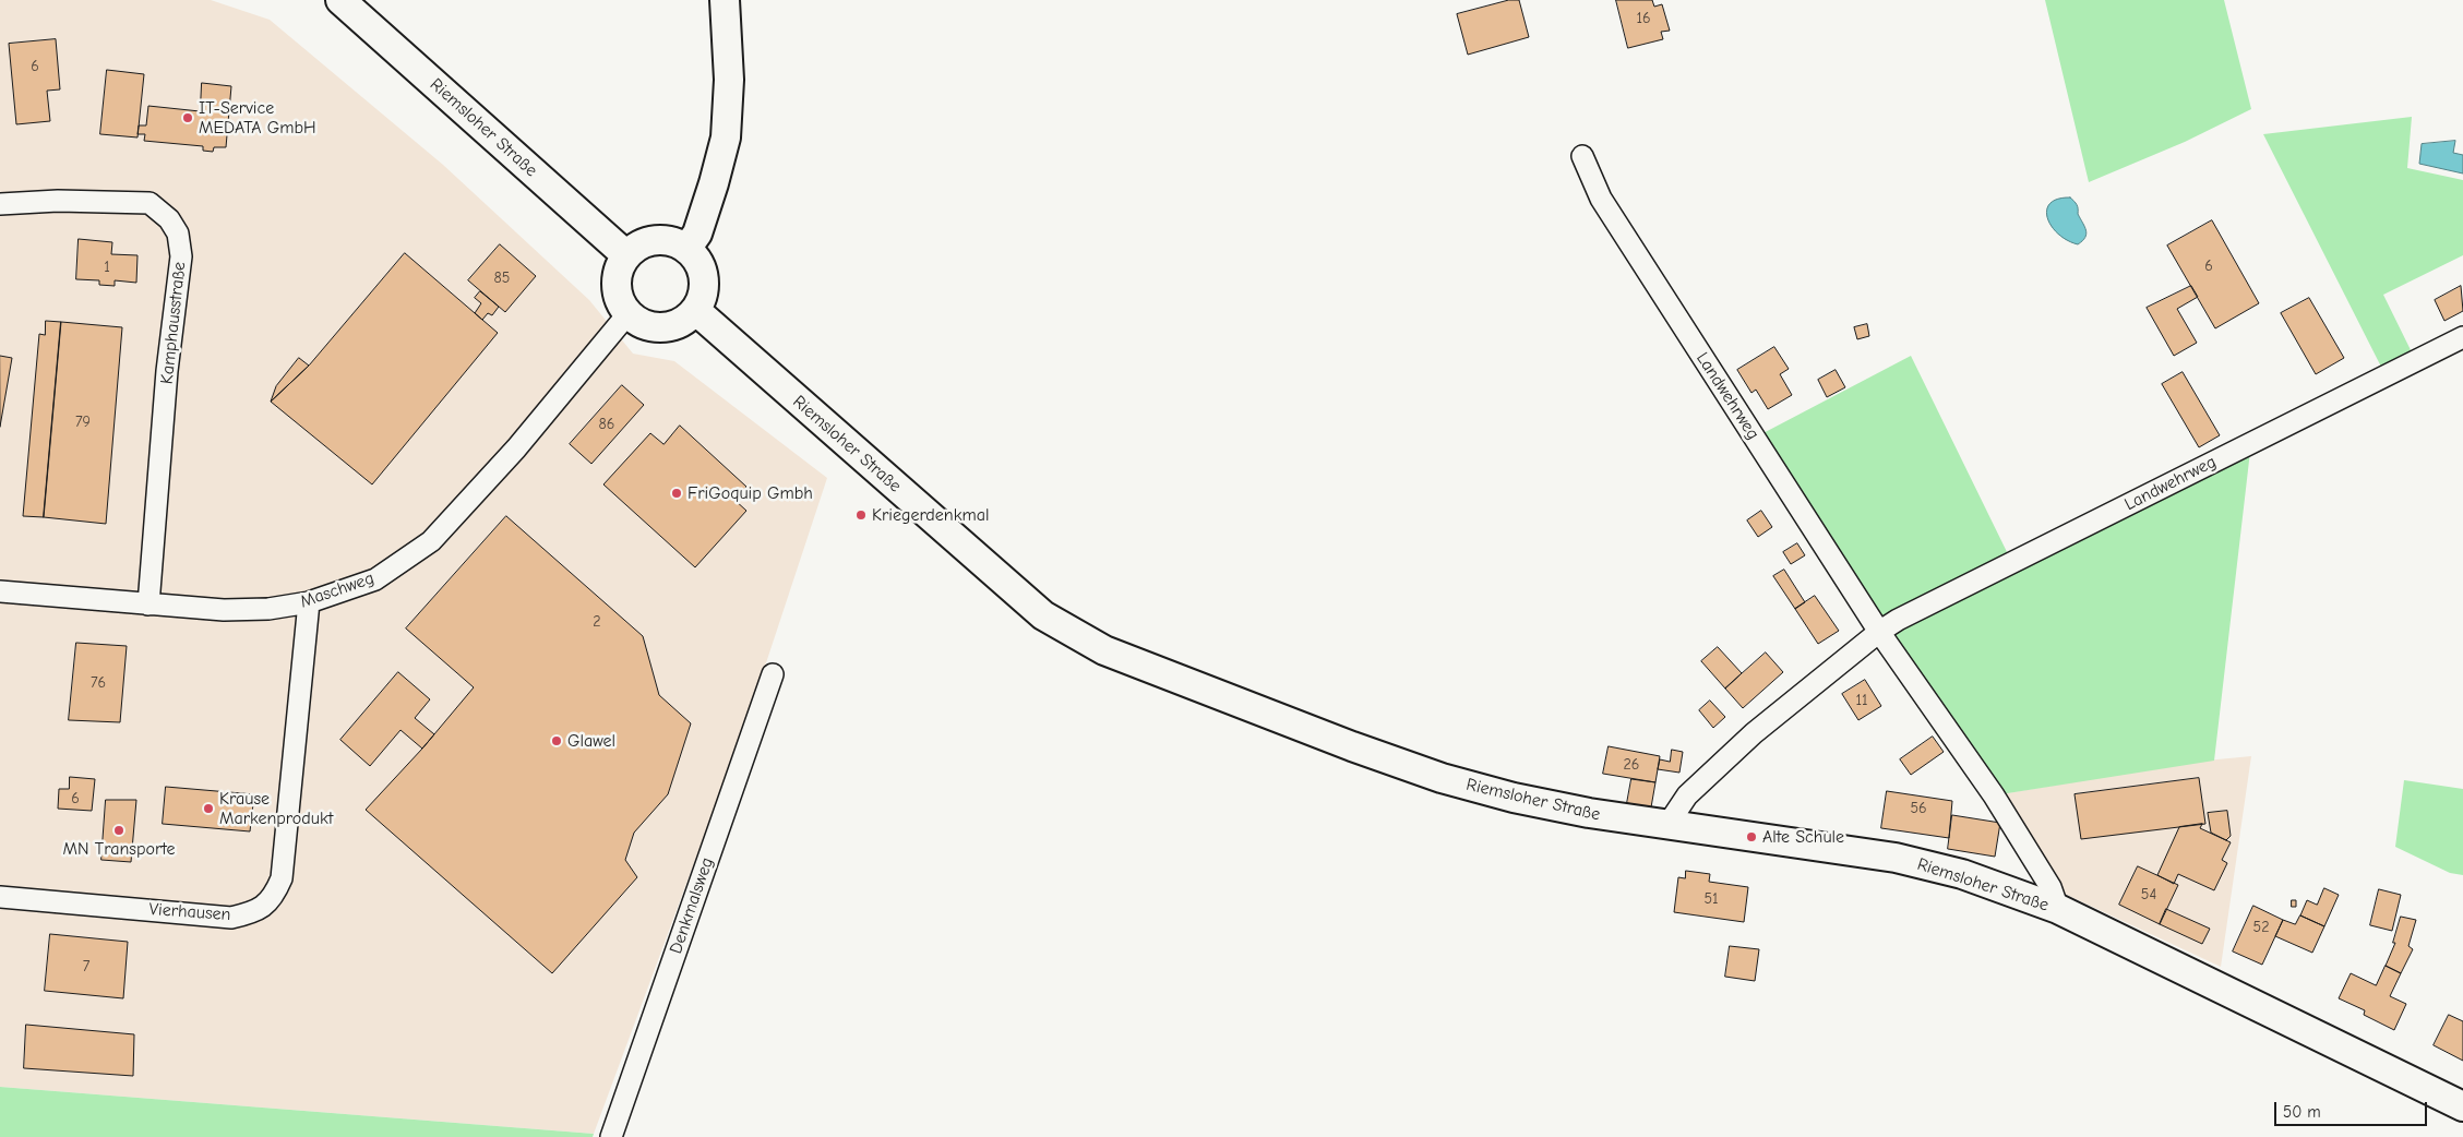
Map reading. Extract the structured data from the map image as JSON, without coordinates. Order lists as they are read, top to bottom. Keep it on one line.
{"streets":{"main road":["Riemsloher Straße"],"street":["Kamphausstraße","Landwehrweg","Maschweg","Denkmalsweg","Vierhausen"]},"crossings":[["Riemsloher Straße","Landwehrweg"],["Riemsloher Straße","Maschweg"],["Kamphausstraße","Maschweg"],["Maschweg","Vierhausen"]],"places":["IT-Service MEDATA GmbH","FriGoquip Gmbh","Kriegerdenkmal","Glawel","Krause Markenprodukt","MN Transporte","Alte Schule"],"house_numbers":["16","6","6","1","85","79","86","2","76","11","26","6","56","54","51","52","7"],"scale_bar":"50 m"}
